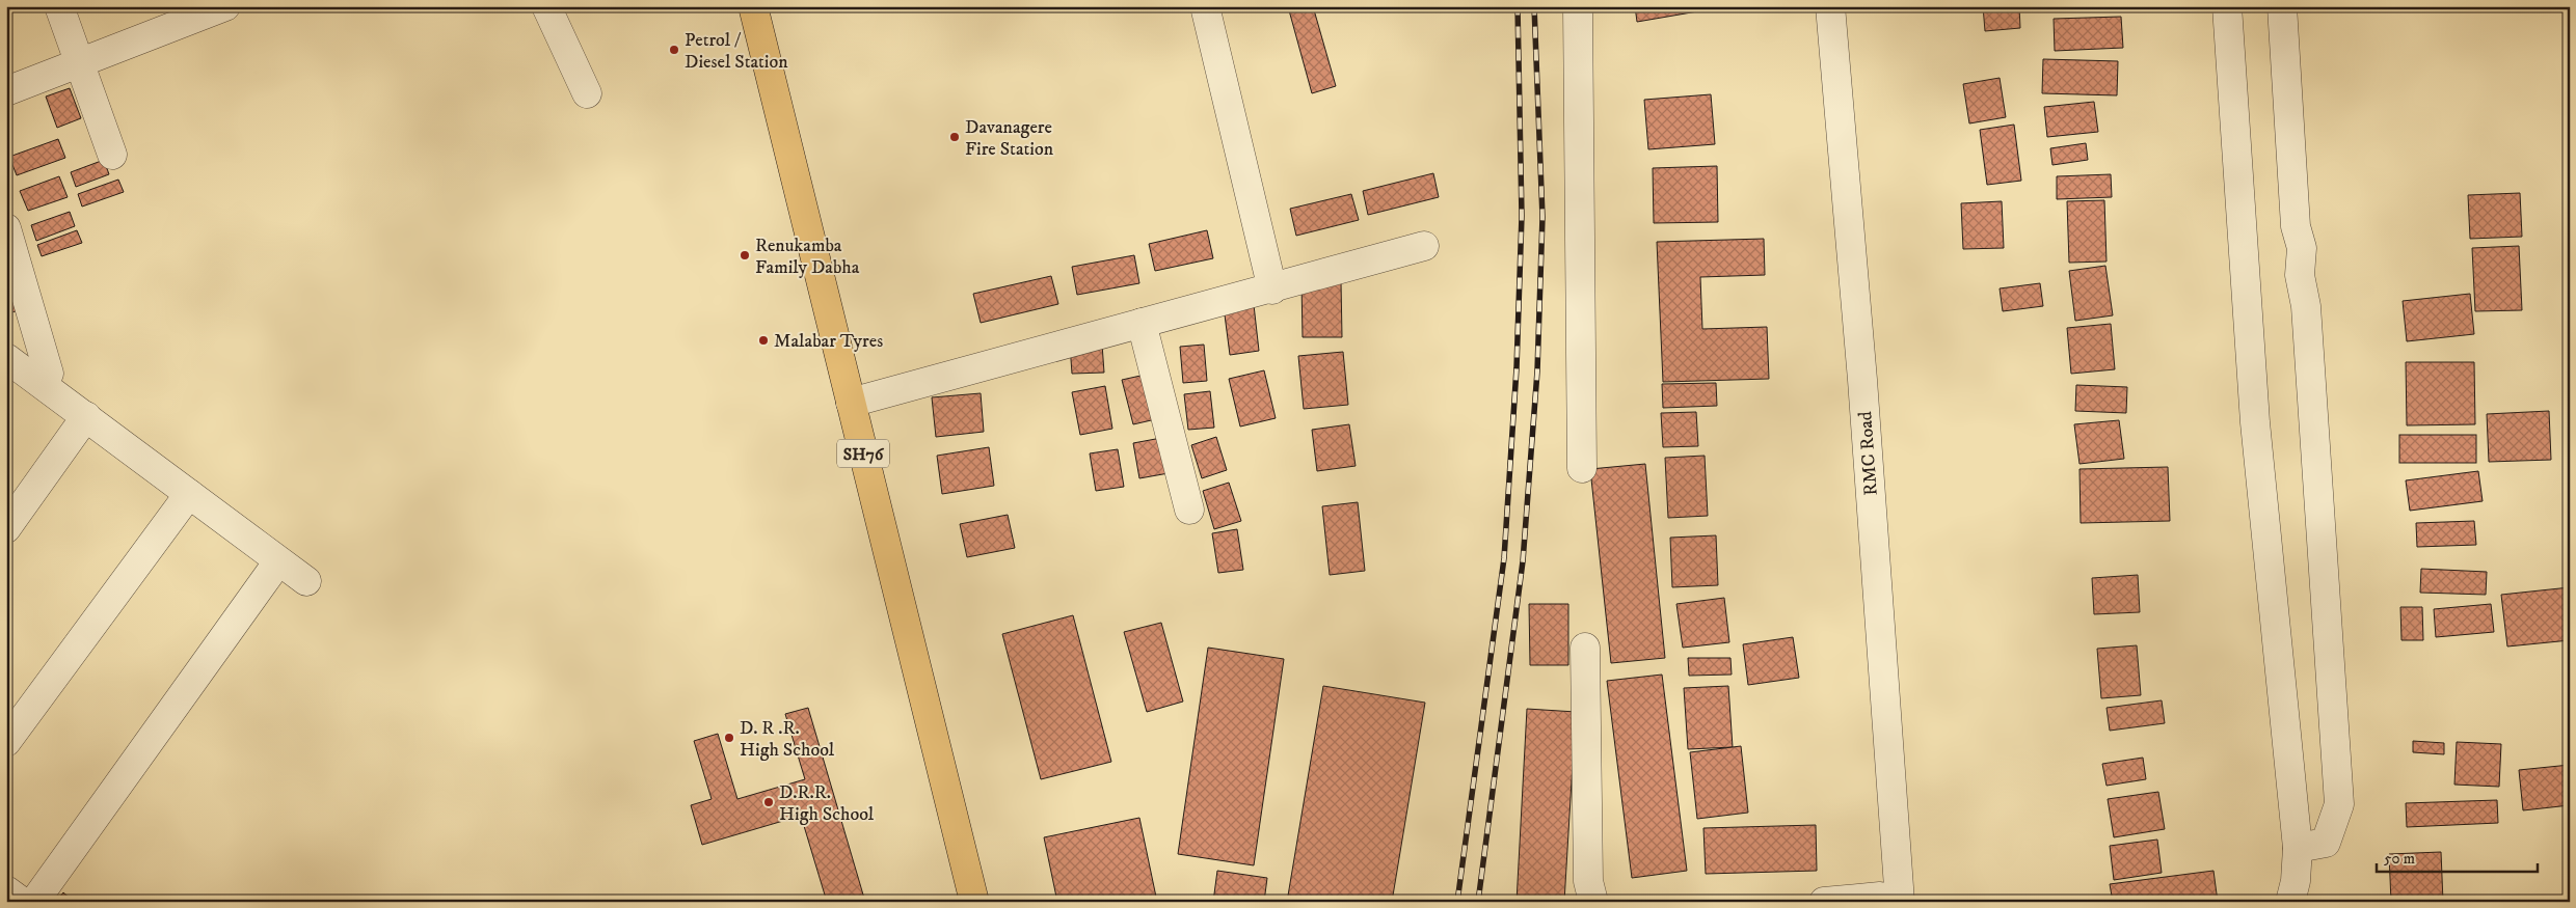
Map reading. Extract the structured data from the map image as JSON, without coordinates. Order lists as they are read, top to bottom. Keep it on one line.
{"streets":{"main road":["SH76"],"street":["RMC Road"]},"places":["Petrol / Diesel Station","Davanagere Fire Station","Renukamba Family Dabha","Malabar Tyres","D. R .R. High School","D.R.R. High School"],"scale_bar":"50 m"}
